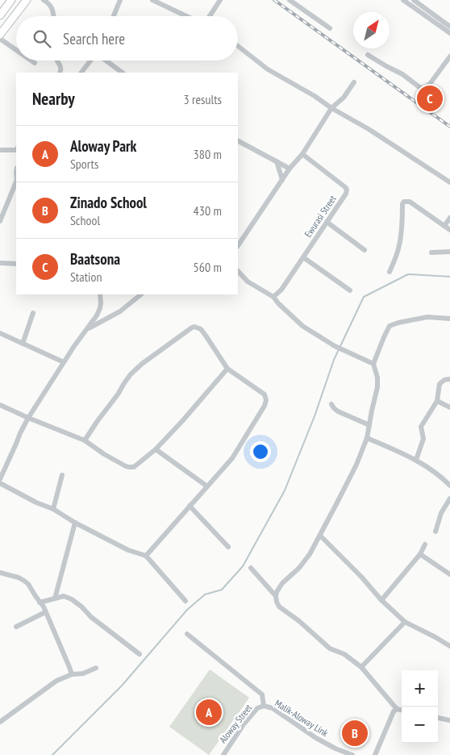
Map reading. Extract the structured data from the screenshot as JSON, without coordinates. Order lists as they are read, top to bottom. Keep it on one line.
{"streets":{"street":["Ewurasi Street","Malik-Aloway Link","Aloway Street"]},"crossings":[["Malik-Aloway Link","Aloway Street"]],"north":"top right","page":{"search":"Search here","heading":["Nearby","3 results"],"pins":["C","A","B"],"list":[{"mark":"A","name":"Aloway Park","note":"Sports","value":"380 m"},{"mark":"B","name":"Zinado School","note":"School","value":"430 m"},{"mark":"C","name":"Baatsona","note":"Station","value":"560 m"}],"map_buttons":["+","−"]}}
